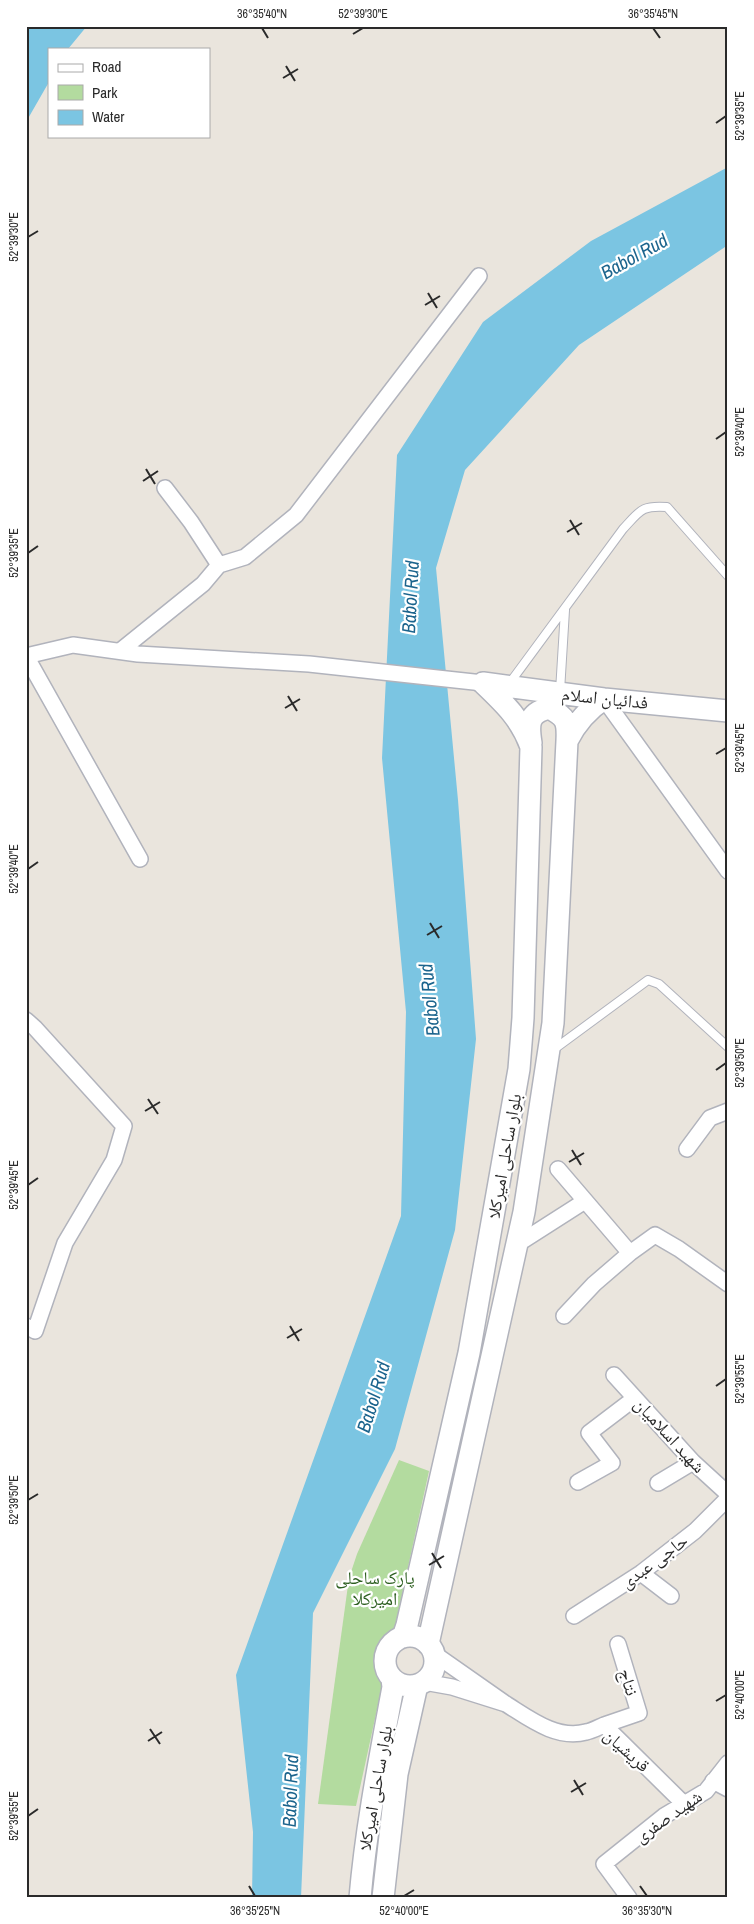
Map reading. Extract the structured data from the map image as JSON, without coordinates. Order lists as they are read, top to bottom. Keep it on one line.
{"streets":{"main road":["فدائیان اسلام","بلوار ساحلی امیرکلا"],"street":["شهید اسلامیان","حاجی عبدی","نتاج","قریشیان","شهید صفری"]},"crossings":[["فدائیان اسلام","بلوار ساحلی امیرکلا"],["نتاج","قریشیان"],["قریشیان","شهید صفری"]],"water":["Babol Rud"],"parks":["پارک ساحلی امیرکلا"],"legend":["Road","Park","Water"],"coordinates":["36°35'40\"N","52°39'30\"E","36°35'45\"N","52°39'35\"E","52°39'40\"E","52°39'45\"E","52°39'50\"E","52°39'55\"E","52°40'00\"E","36°35'25\"N","36°35'30\"N"]}
